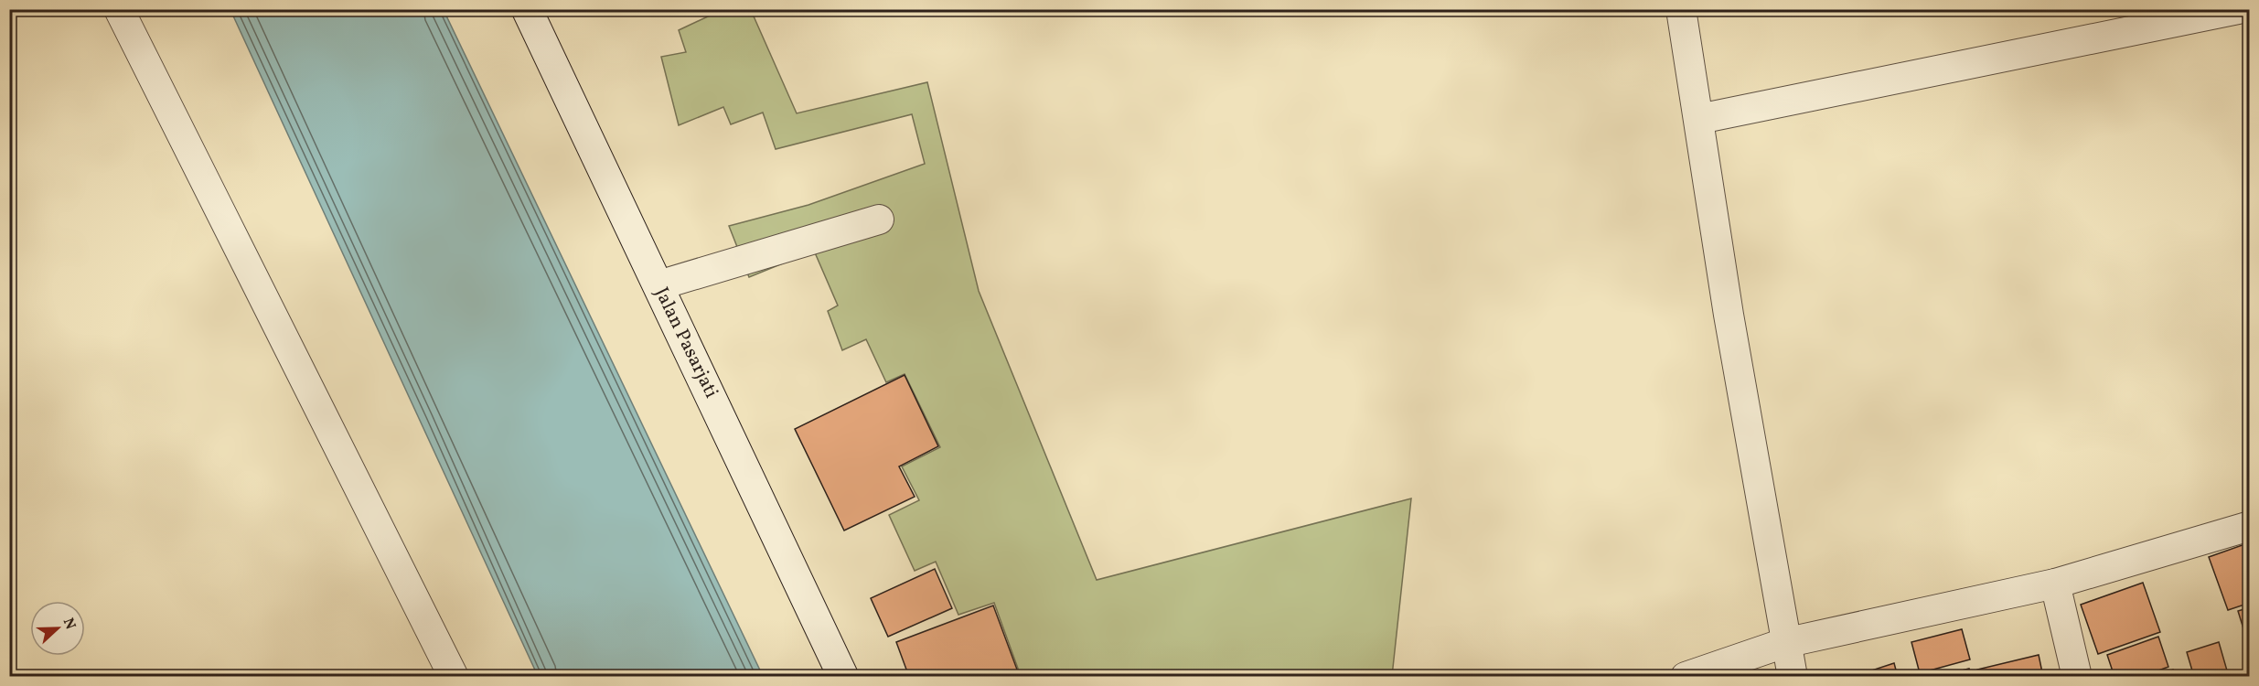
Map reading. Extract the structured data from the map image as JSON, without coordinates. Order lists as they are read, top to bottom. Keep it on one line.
{"streets":{"main road":["Jalan Pasarjati"]},"north":"right"}
